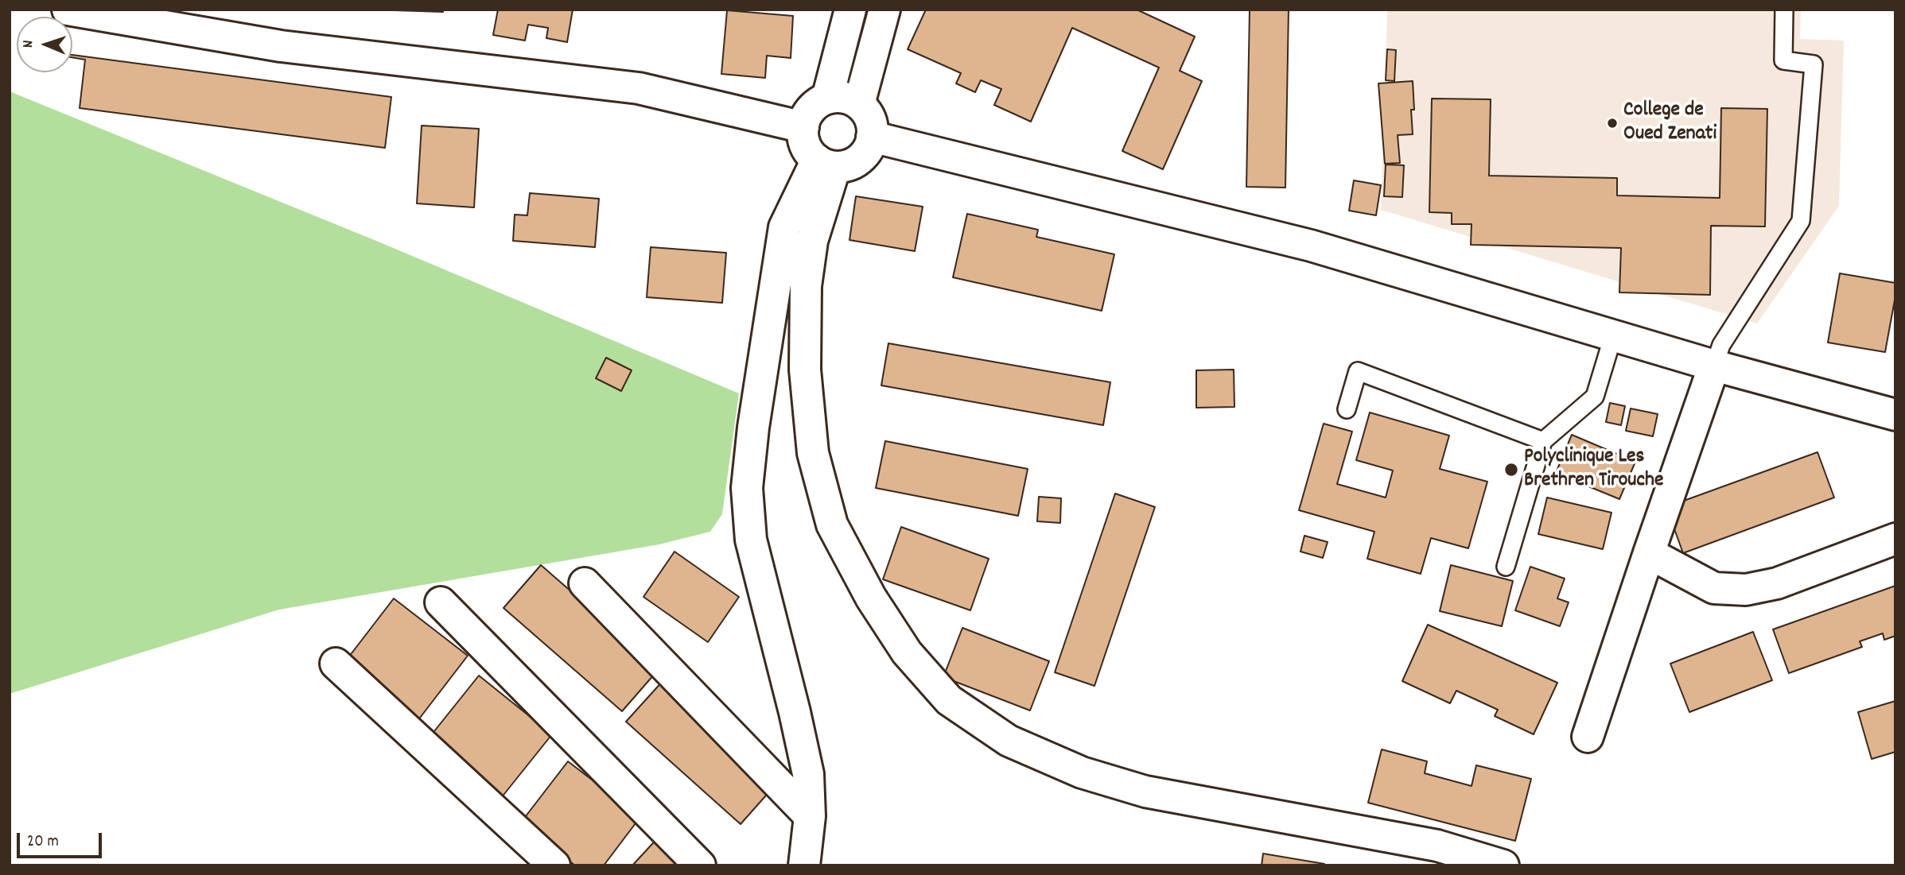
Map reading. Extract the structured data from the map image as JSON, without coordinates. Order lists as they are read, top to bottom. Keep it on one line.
{"places":["College de Oued Zenati","Polyclinique Les Brethren Tirouche"],"scale_bar":"20 m","north":"left"}
